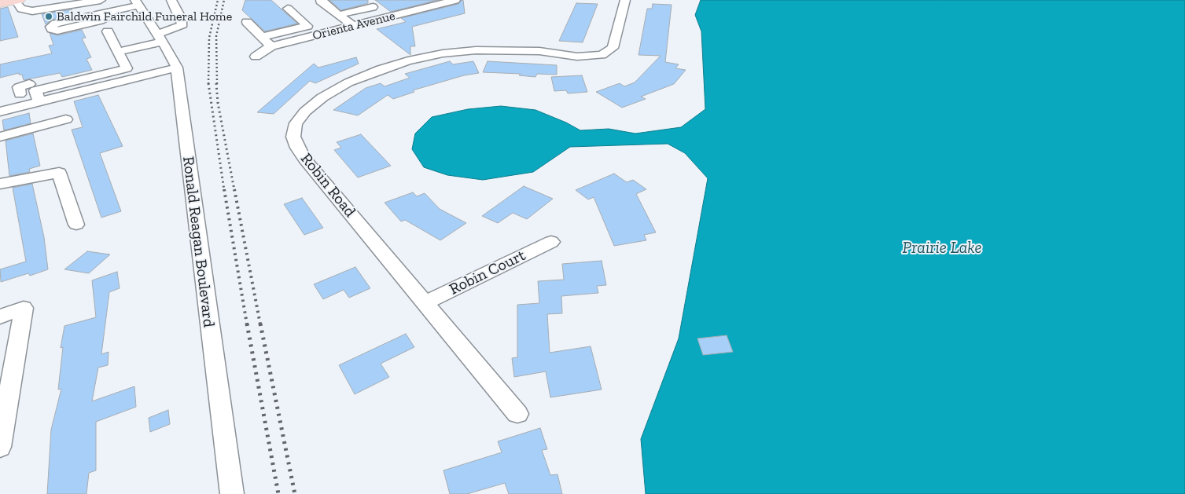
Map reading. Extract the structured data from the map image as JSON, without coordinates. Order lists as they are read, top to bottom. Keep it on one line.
{"streets":{"street":["Orienta Avenue","Robin Road","Ronald Reagan Boulevard","Robin Court"]},"crossings":[["Robin Road","Robin Court"]],"water":["Prairie Lake"],"places":["Baldwin Fairchild Funeral Home"]}
